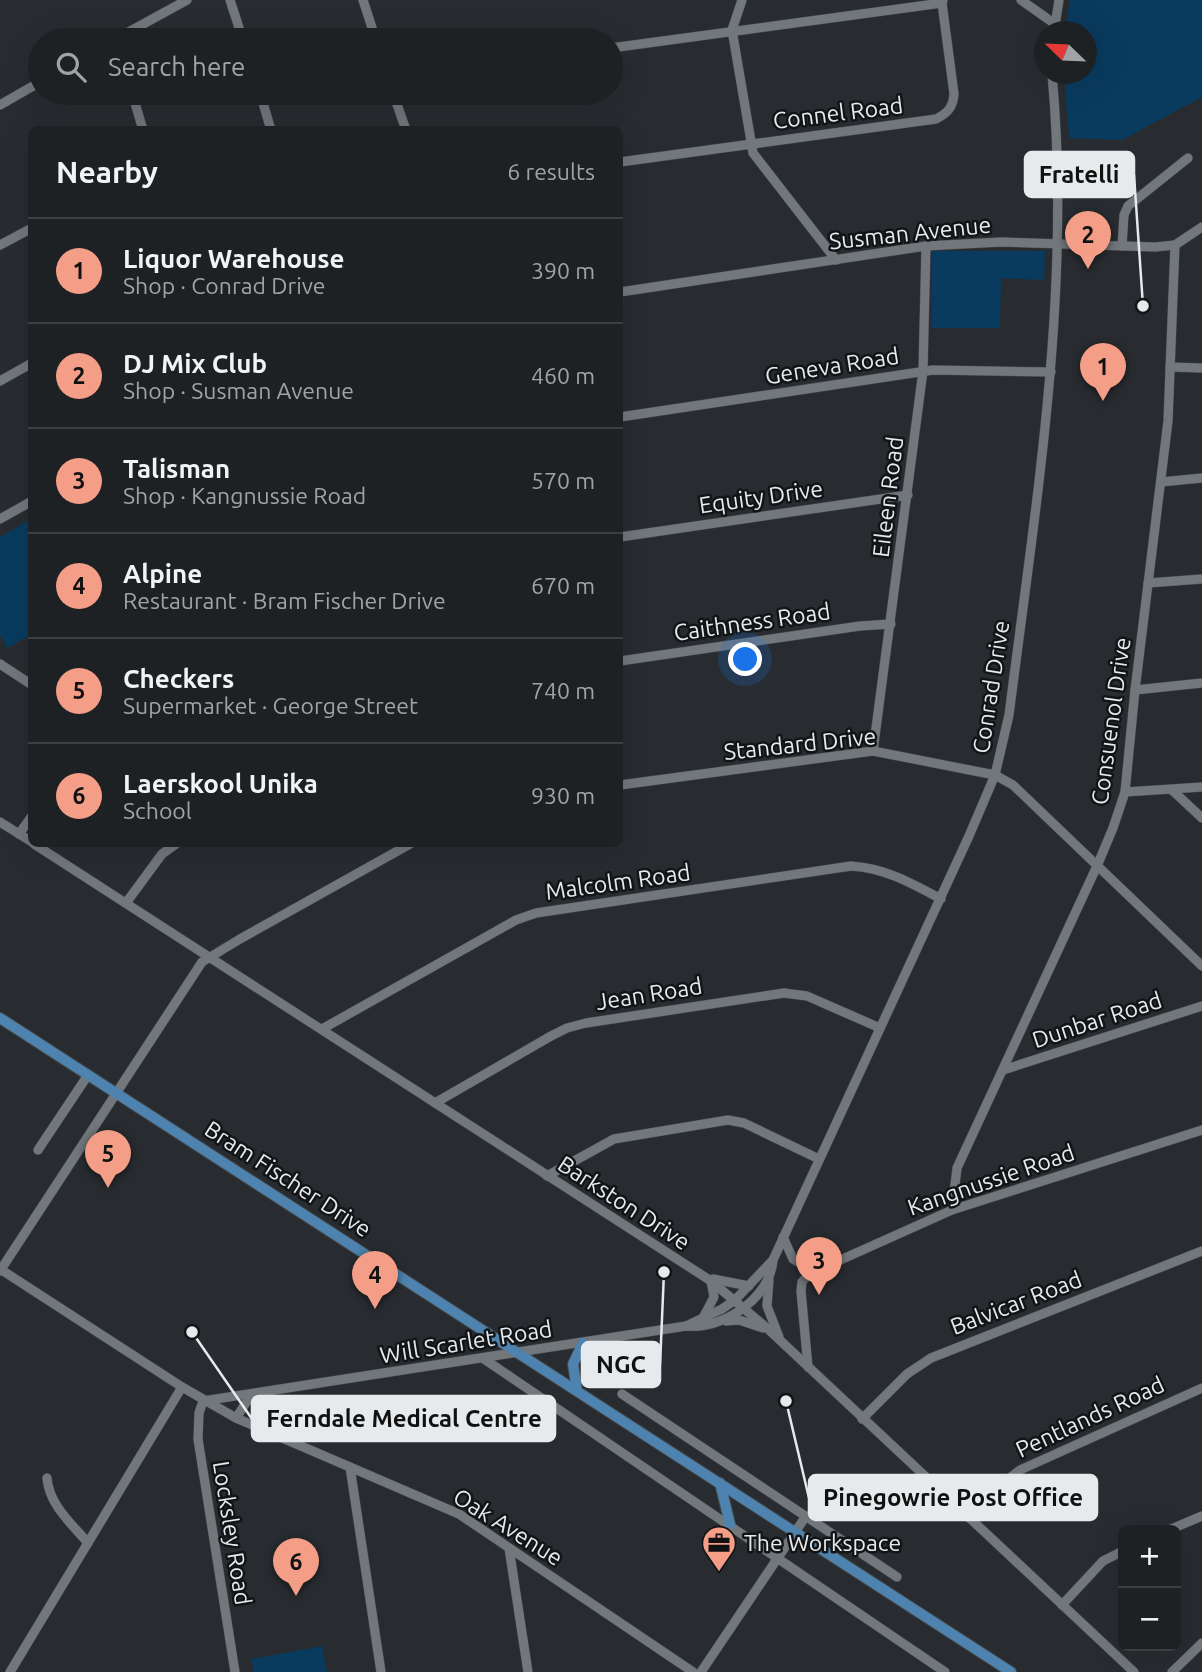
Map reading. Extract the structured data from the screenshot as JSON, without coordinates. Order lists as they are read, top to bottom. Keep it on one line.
{"streets":{"main road":["Bram Fischer Drive"],"street":["Connel Road","Susman Avenue","Geneva Road","Equity Drive","Eileen Road","Caithness Road","Conrad Drive","Consuenol Drive","Standard Drive","Malcolm Road","Jean Road","Dunbar Road","Kangnussie Road","Barkston Drive","Balvicar Road","Will Scarlet Road","Pentlands Road","Oak Avenue","Locksley Road"]},"crossings":[["Susman Avenue","Eileen Road"],["Susman Avenue","Conrad Drive"],["Susman Avenue","Consuenol Drive"],["Geneva Road","Eileen Road"],["Geneva Road","Conrad Drive"],["Equity Drive","Eileen Road"],["Eileen Road","Caithness Road"],["Eileen Road","Standard Drive"],["Conrad Drive","Standard Drive"],["Conrad Drive","Malcolm Road"],["Conrad Drive","Jean Road"],["Conrad Drive","Barkston Drive"],["Conrad Drive","Will Scarlet Road"],["Consuenol Drive","Standard Drive"],["Consuenol Drive","Dunbar Road"],["Consuenol Drive","Kangnussie Road"],["Malcolm Road","Barkston Drive"],["Jean Road","Barkston Drive"],["Bram Fischer Drive","Will Scarlet Road"],["Barkston Drive","Balvicar Road"],["Barkston Drive","Will Scarlet Road"],["Barkston Drive","Pentlands Road"],["Will Scarlet Road","Oak Avenue"],["Will Scarlet Road","Locksley Road"],["Oak Avenue","Locksley Road"]],"places":{"other":["Fratelli","NGC","Ferndale Medical Centre","Pinegowrie Post Office"],"office":["The Workspace"]},"north":"top left","page":{"search":"Search here","heading":["Nearby","6 results"],"pins":["2","1","5","3","4","6"],"list":[{"mark":"1","name":"Liquor Warehouse","note":"Shop · Conrad Drive","value":"390 m"},{"mark":"2","name":"DJ Mix Club","note":"Shop · Susman Avenue","value":"460 m"},{"mark":"3","name":"Talisman","note":"Shop · Kangnussie Road","value":"570 m"},{"mark":"4","name":"Alpine","note":"Restaurant · Bram Fischer Drive","value":"670 m"},{"mark":"5","name":"Checkers","note":"Supermarket · George Street","value":"740 m"},{"mark":"6","name":"Laerskool Unika","note":"School","value":"930 m"}],"map_buttons":["+","−"]}}
